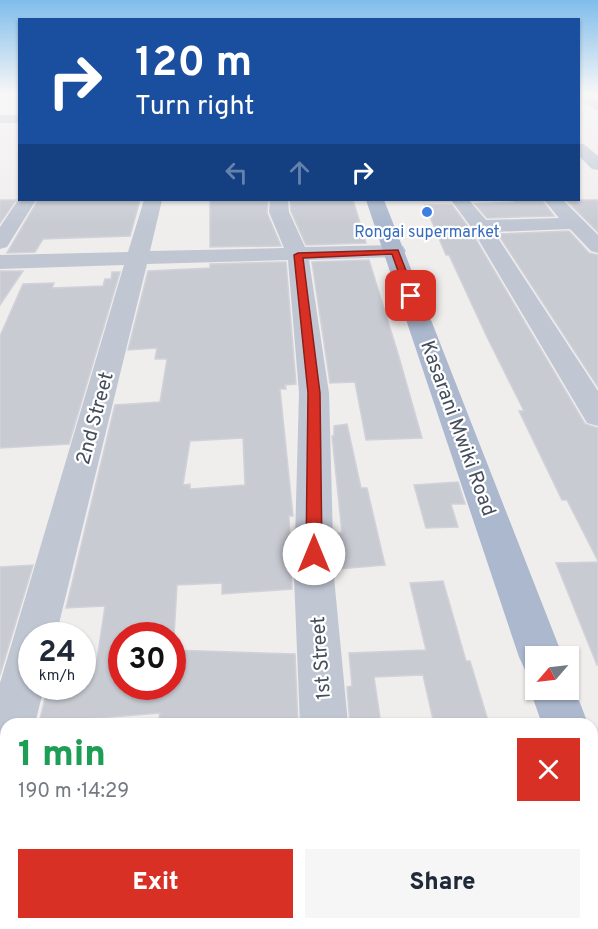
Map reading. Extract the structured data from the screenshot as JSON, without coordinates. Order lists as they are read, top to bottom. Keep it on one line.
{"streets":{"main road":["Kasarani Mwiki Road"],"street":["2nd Street","1st Street"]},"places":["Rongai supermarket"],"north":"bottom left","page":{"turn":["120 m","Turn right"],"speed":"24 km/h","limit":"30","heading":["1 min","190 m · 14:29"],"buttons":["Exit","Share"]}}
